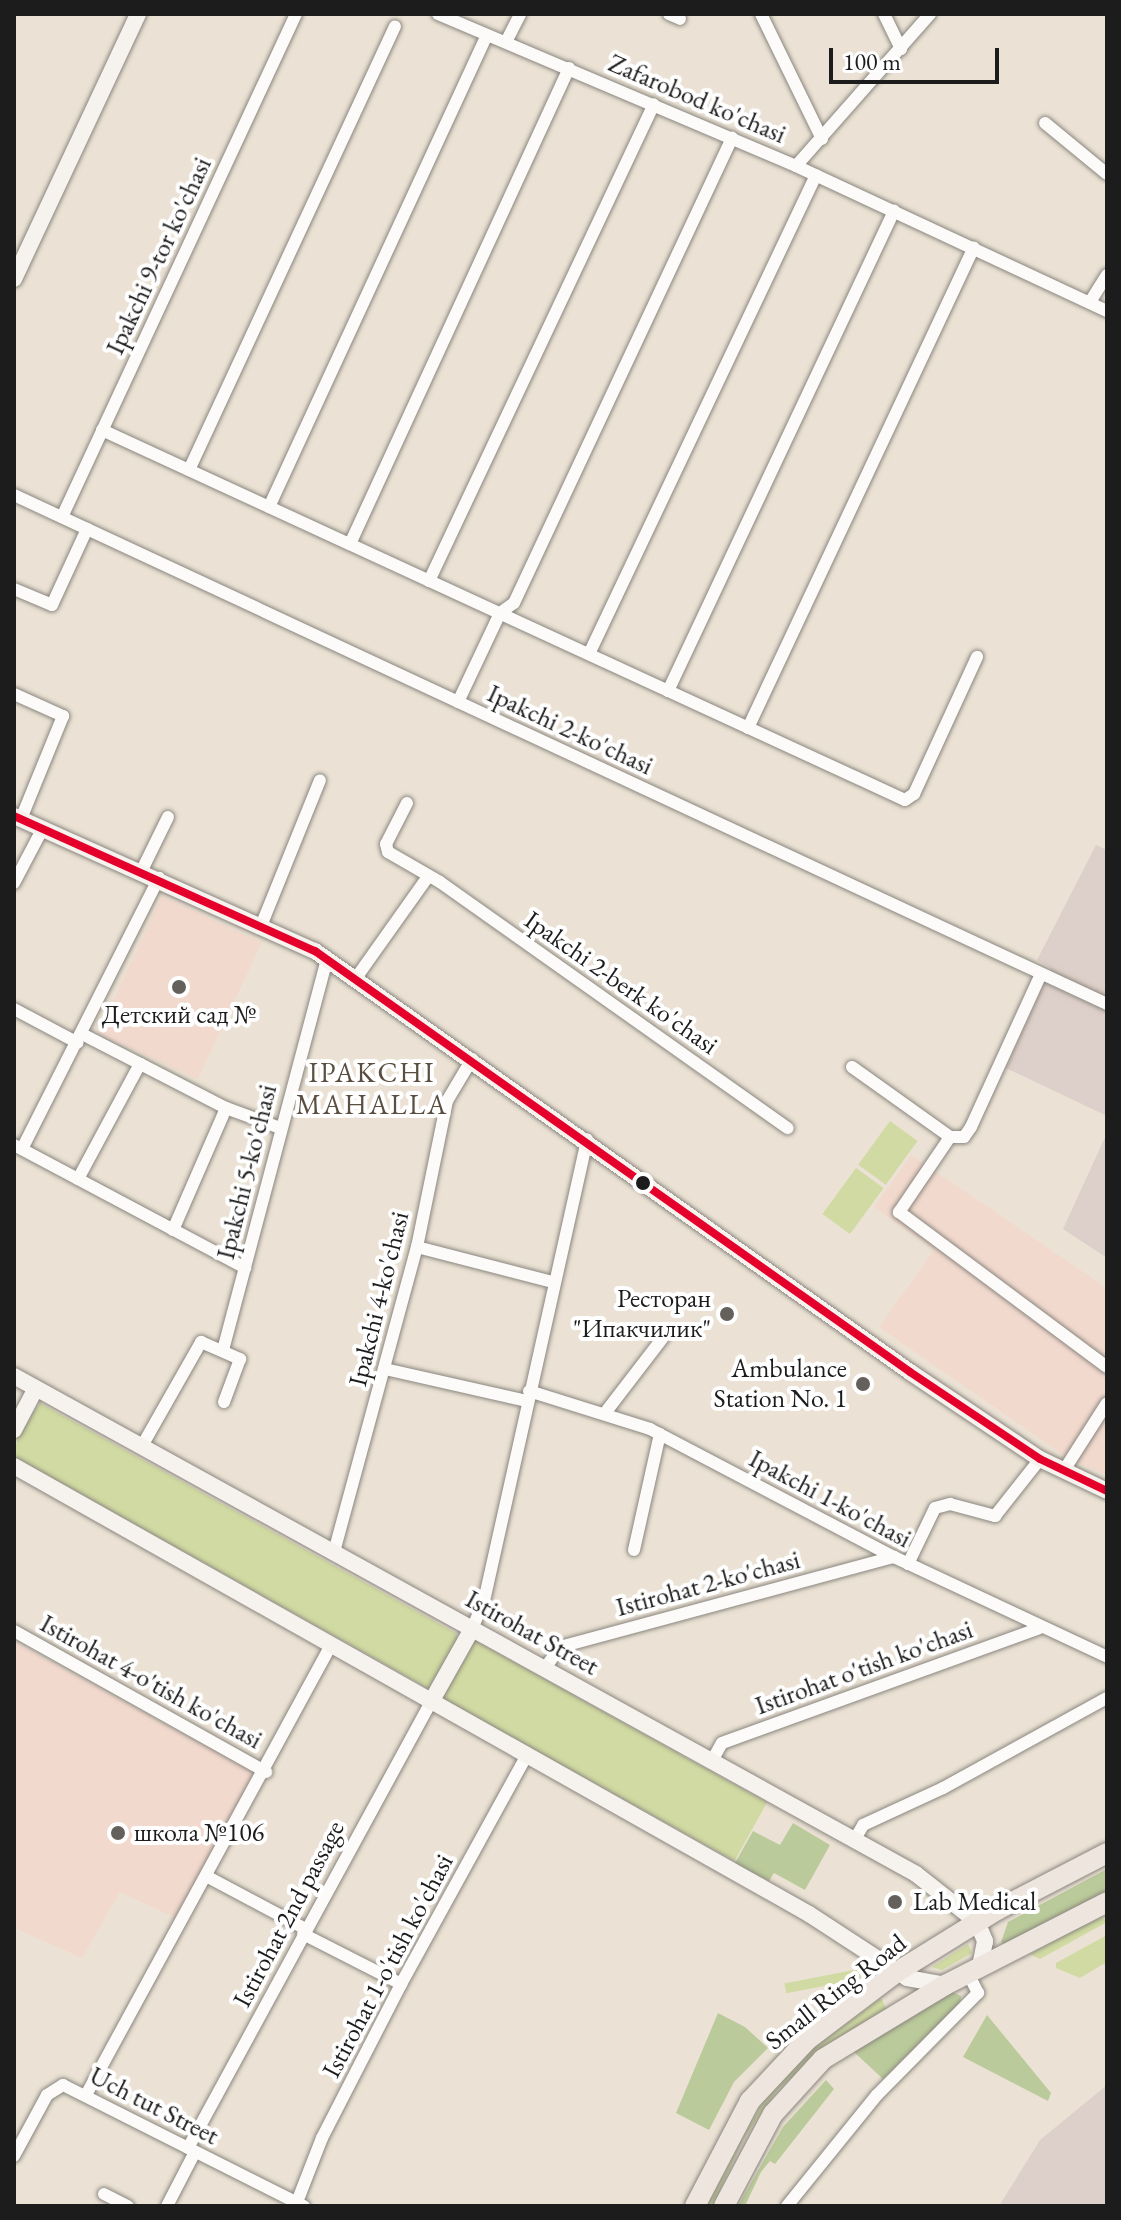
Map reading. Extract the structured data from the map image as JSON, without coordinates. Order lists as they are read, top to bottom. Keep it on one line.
{"streets":{"highway":["Small Ring Road"],"main road":["Istirohat Street"],"street":["Zafarobod ko'chasi","Ipakchi 9-tor ko'chasi","Ipakchi 2-ko'chasi","Ipakchi 2-berk ko'chasi","Ipakchi 5-ko'chasi","Ipakchi 4-ko'chasi","Ipakchi 1-ko'chasi","Istirohat 2-ko'chasi","Istirohat o'tish ko'chasi","Istirohat 4-o'tish ko'chasi","Istirohat 2nd passage","Istirohat 1-o'tish ko'chasi","Uch tut Street"]},"crossings":[["Ipakchi 9-tor ko'chasi","Ipakchi 2-ko'chasi"],["Ipakchi 4-ko'chasi","Ipakchi 1-ko'chasi"],["Ipakchi 4-ko'chasi","Istirohat Street"],["Ipakchi 1-ko'chasi","Istirohat 2-ko'chasi"],["Ipakchi 1-ko'chasi","Istirohat o'tish ko'chasi"],["Istirohat 2-ko'chasi","Istirohat Street"],["Istirohat Street","Istirohat o'tish ko'chasi"],["Istirohat Street","Small Ring Road"],["Istirohat 2nd passage","Uch tut Street"],["Istirohat 1-o'tish ko'chasi","Uch tut Street"]],"districts":["IPAKCHI MAHALLA"],"places":["Детский сад №","Ресторан \"Ипакчилик\"","Ambulance Station No. 1","школа №106","Lab Medical"],"scale_bar":"100 m"}
